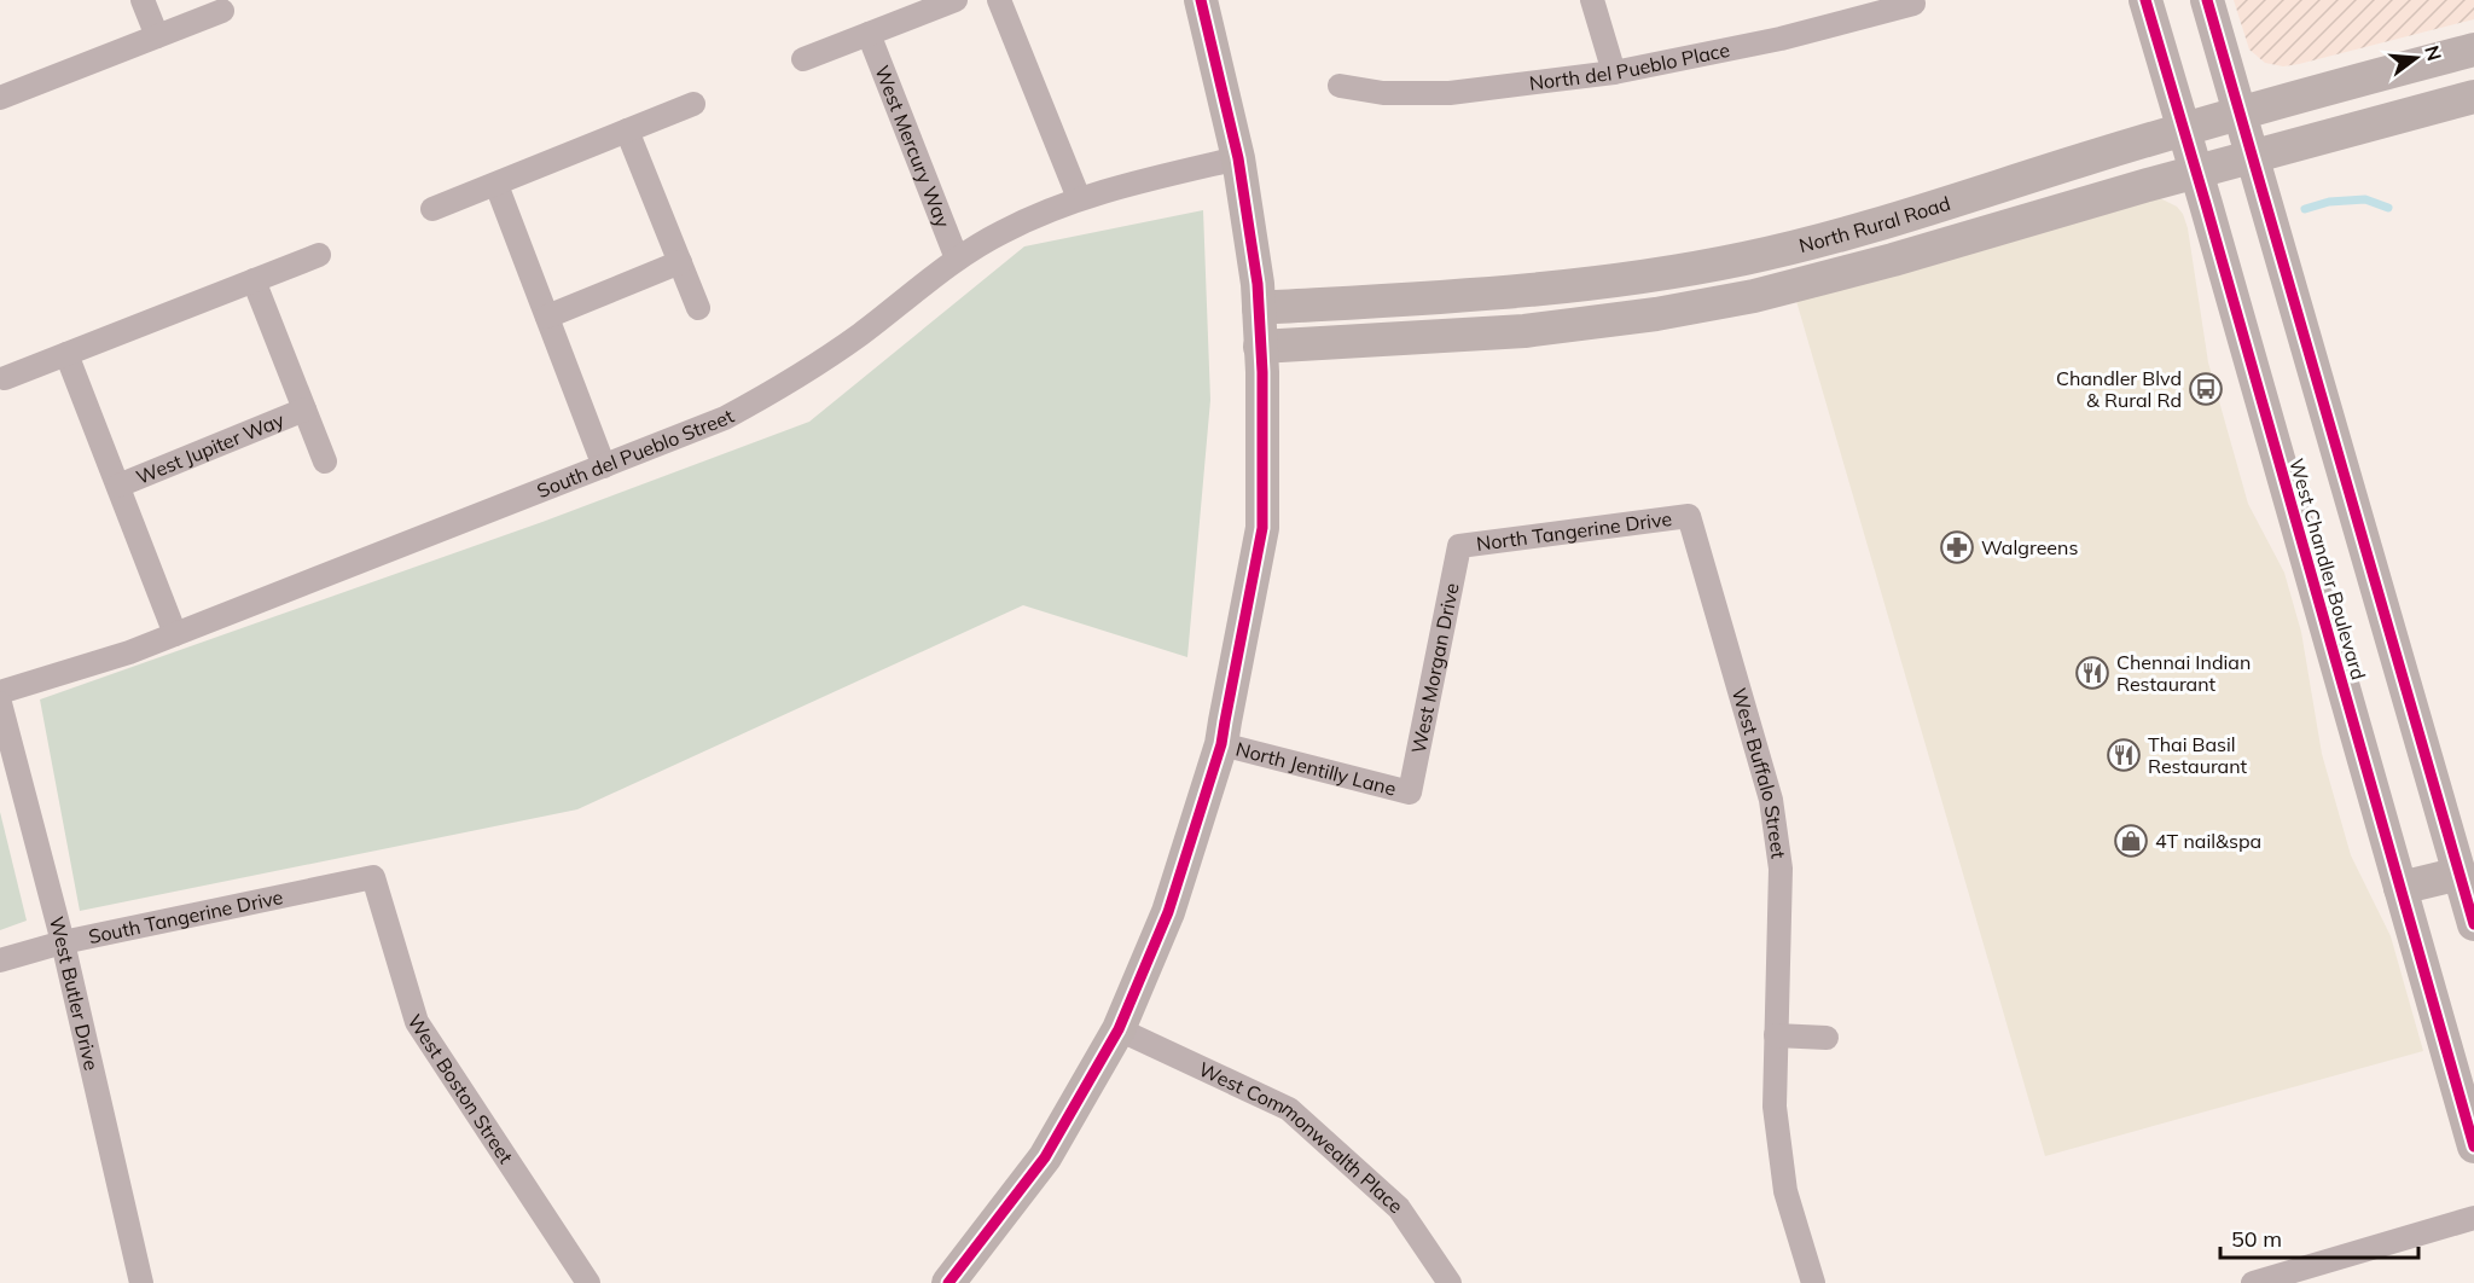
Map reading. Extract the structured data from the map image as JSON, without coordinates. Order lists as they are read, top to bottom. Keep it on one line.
{"streets":{"street":["North del Pueblo Place","West Mercury Way","North Rural Road","West Jupiter Way","South del Pueblo Street","North Tangerine Drive","West Chandler Boulevard","West Morgan Drive","North Jentilly Lane","West Buffalo Street","South Tangerine Drive","West Butler Drive","West Boston Street","West Commonwealth Place"]},"crossings":[["West Mercury Way","South del Pueblo Street"],["North Rural Road","West Chandler Boulevard"],["West Jupiter Way","South del Pueblo Street"],["North Tangerine Drive","West Morgan Drive"],["North Tangerine Drive","West Buffalo Street"],["West Morgan Drive","North Jentilly Lane"],["South Tangerine Drive","West Butler Drive"],["South Tangerine Drive","West Boston Street"]],"places":{"bus stop":["Chandler Blvd & Rural Rd"],"pharmacy":["Walgreens"],"restaurant":["Chennai Indian Restaurant","Thai Basil Restaurant"],"shop":["4T nail&spa"]},"scale_bar":"50 m","north":"right"}
